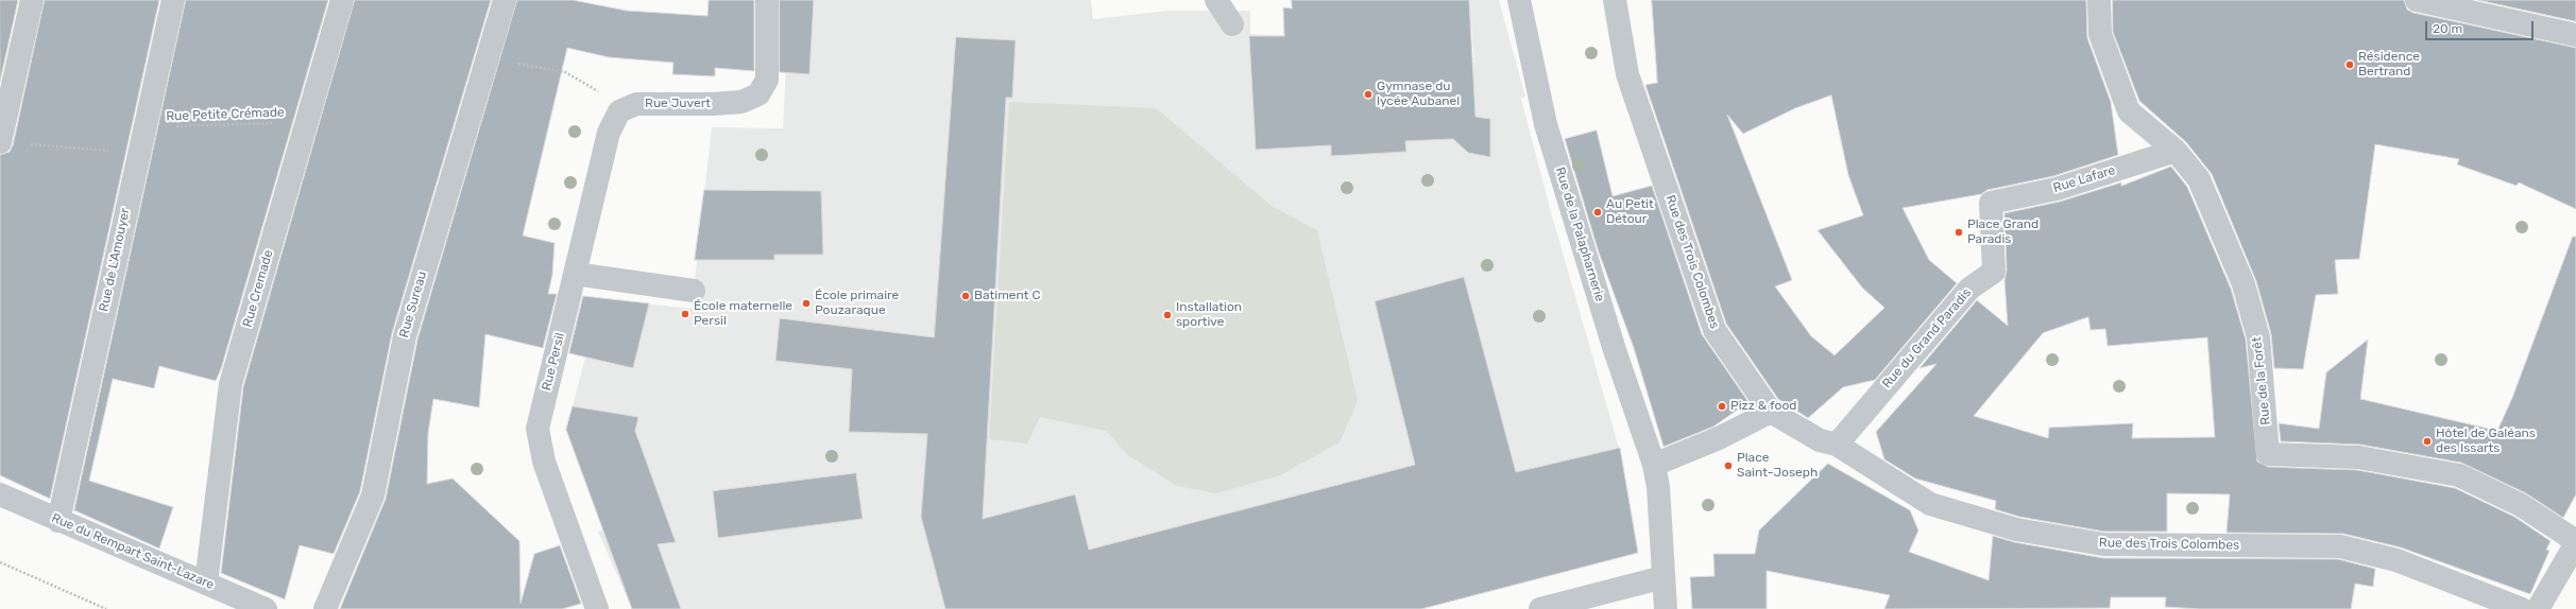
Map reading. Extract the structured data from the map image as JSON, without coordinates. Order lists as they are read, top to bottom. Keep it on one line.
{"streets":{"street":["Rue Juvert","Rue Lafare","Rue de la Palapharnerie","Rue de L'Amouyer","Rue des Trois Colombes","Rue Cremade","Rue Sureau","Rue du Grand Paradis","Rue Persil","Rue de la Forêt","Rue du Rempart Saint-Lazare"],"path":["Rue Petite Crémade"]},"crossings":[["Rue Juvert","Rue Persil"],["Rue Petite Crémade","Rue de L'Amouyer"],["Rue Petite Crémade","Rue Cremade"],["Rue Lafare","Rue du Grand Paradis"],["Rue Lafare","Rue de la Forêt"],["Rue de L'Amouyer","Rue du Rempart Saint-Lazare"],["Rue des Trois Colombes","Rue du Grand Paradis"],["Rue Cremade","Rue du Rempart Saint-Lazare"]],"places":["Résidence Bertrand","Gymnase du lycée Aubanel","Au Petit Détour","Place Grand Paradis","Batiment C","École primaire Pouzaraque","École maternelle Persil","Installation sportive","Pizz & food","Hôtel de Galéans des Issarts","Place Saint-Joseph"],"scale_bar":"20 m"}
